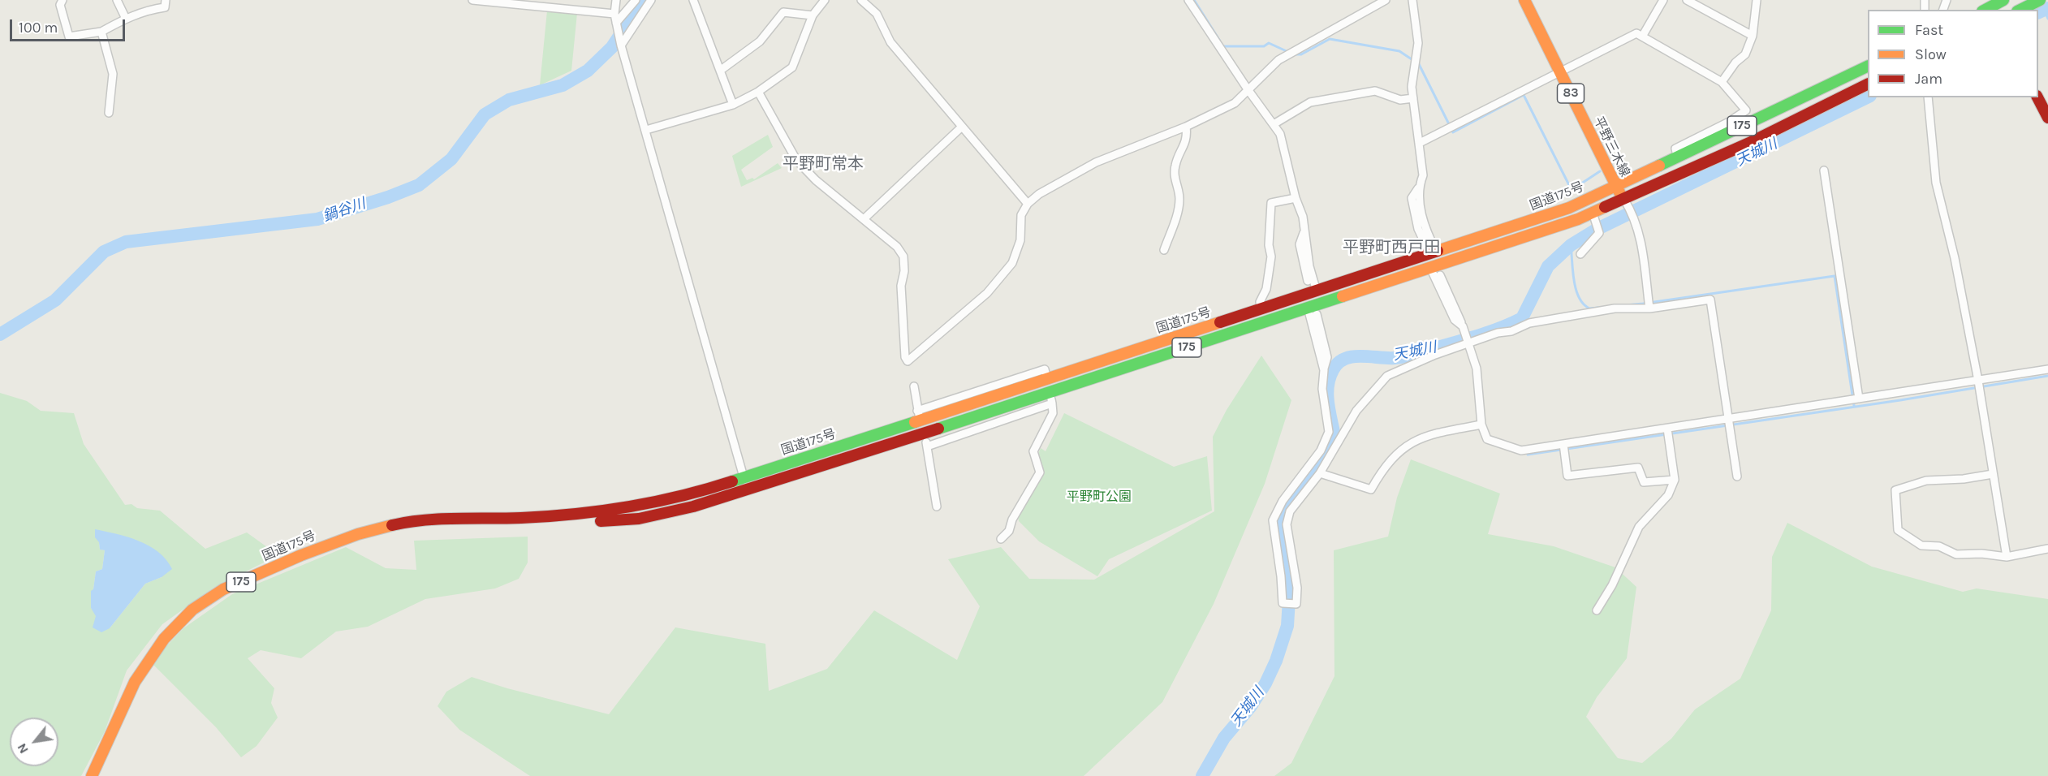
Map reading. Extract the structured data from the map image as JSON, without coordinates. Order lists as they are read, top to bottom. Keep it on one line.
{"streets":{"main road":["83","175","平野三木線","国道175号"]},"crossings":[["平野三木線","国道175号"]],"districts":["平野町常本","平野町西戸田"],"water":["天城川","鍋谷川"],"parks":["平野町公園"],"legend":["Fast","Slow","Jam"],"scale_bar":"100 m","north":"bottom left"}
